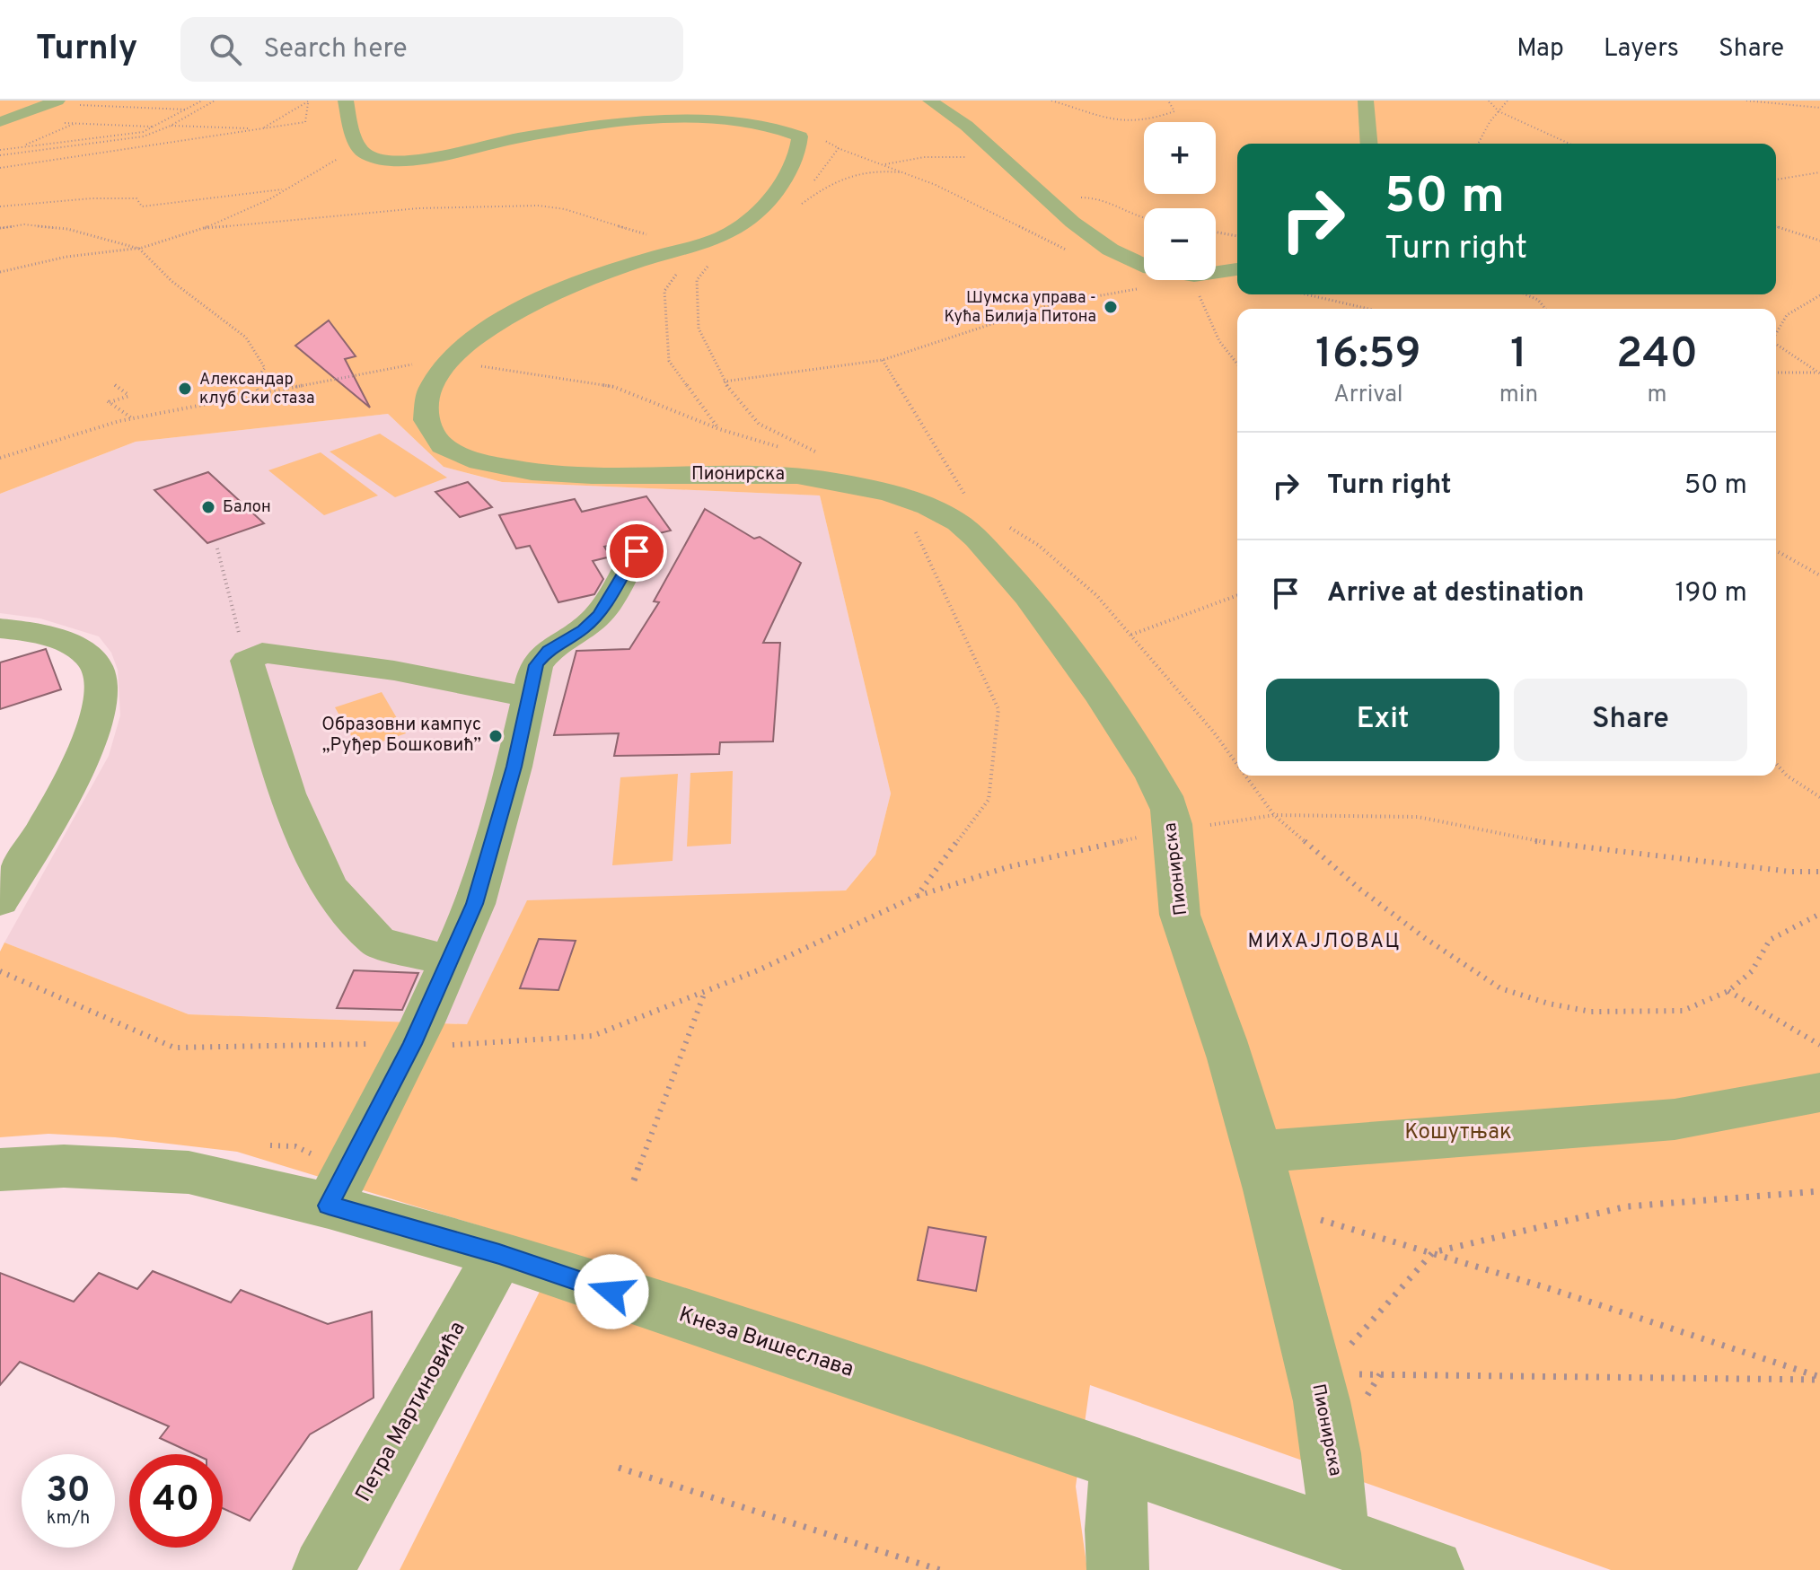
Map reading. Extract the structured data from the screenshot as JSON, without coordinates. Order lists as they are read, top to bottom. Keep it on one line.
{"streets":{"street":["Пионирска","Кнеза Вишеслава","Петра Мартиновића"]},"crossings":[["Пионирска","Кнеза Вишеслава"],["Кнеза Вишеслава","Петра Мартиновића"]],"districts":["МИХАЈЛОВАЦ"],"parks":["Кошутњак"],"places":["Шумска управа - Кућа Билија Питона","Александар клуб Ски стаза","Балон","Образовни кампус „Руђер Бошковић”"],"page":{"header":"Turnly","search":"Search here","nav":["Map","Layers","Share"],"map_buttons":["+","−"],"turn":["50 m","Turn right"],"eta":["16:59","Arrival","1","min","240","m"],"list":[{"name":"Turn right","value":"50 m"},{"name":"Arrive at destination","value":"190 m"}],"buttons":["Exit","Share"],"speed":"30 km/h","limit":"40"}}
